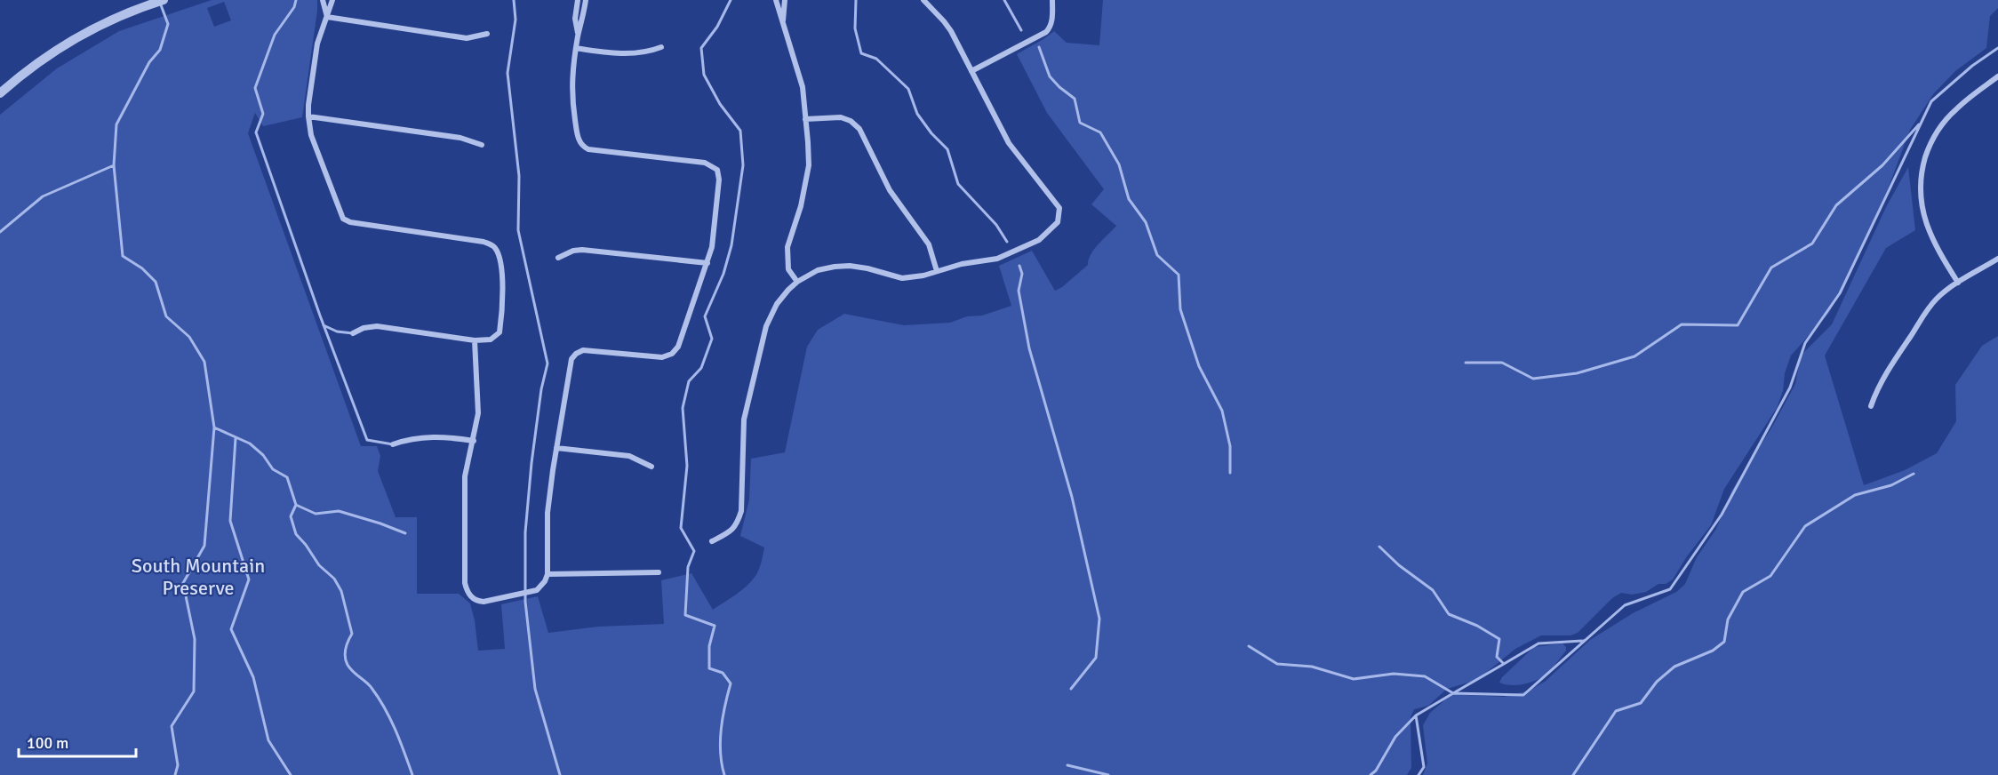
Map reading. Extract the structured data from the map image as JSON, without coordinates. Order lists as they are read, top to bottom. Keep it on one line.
{"parks":["South Mountain Preserve"],"scale_bar":"100 m"}
